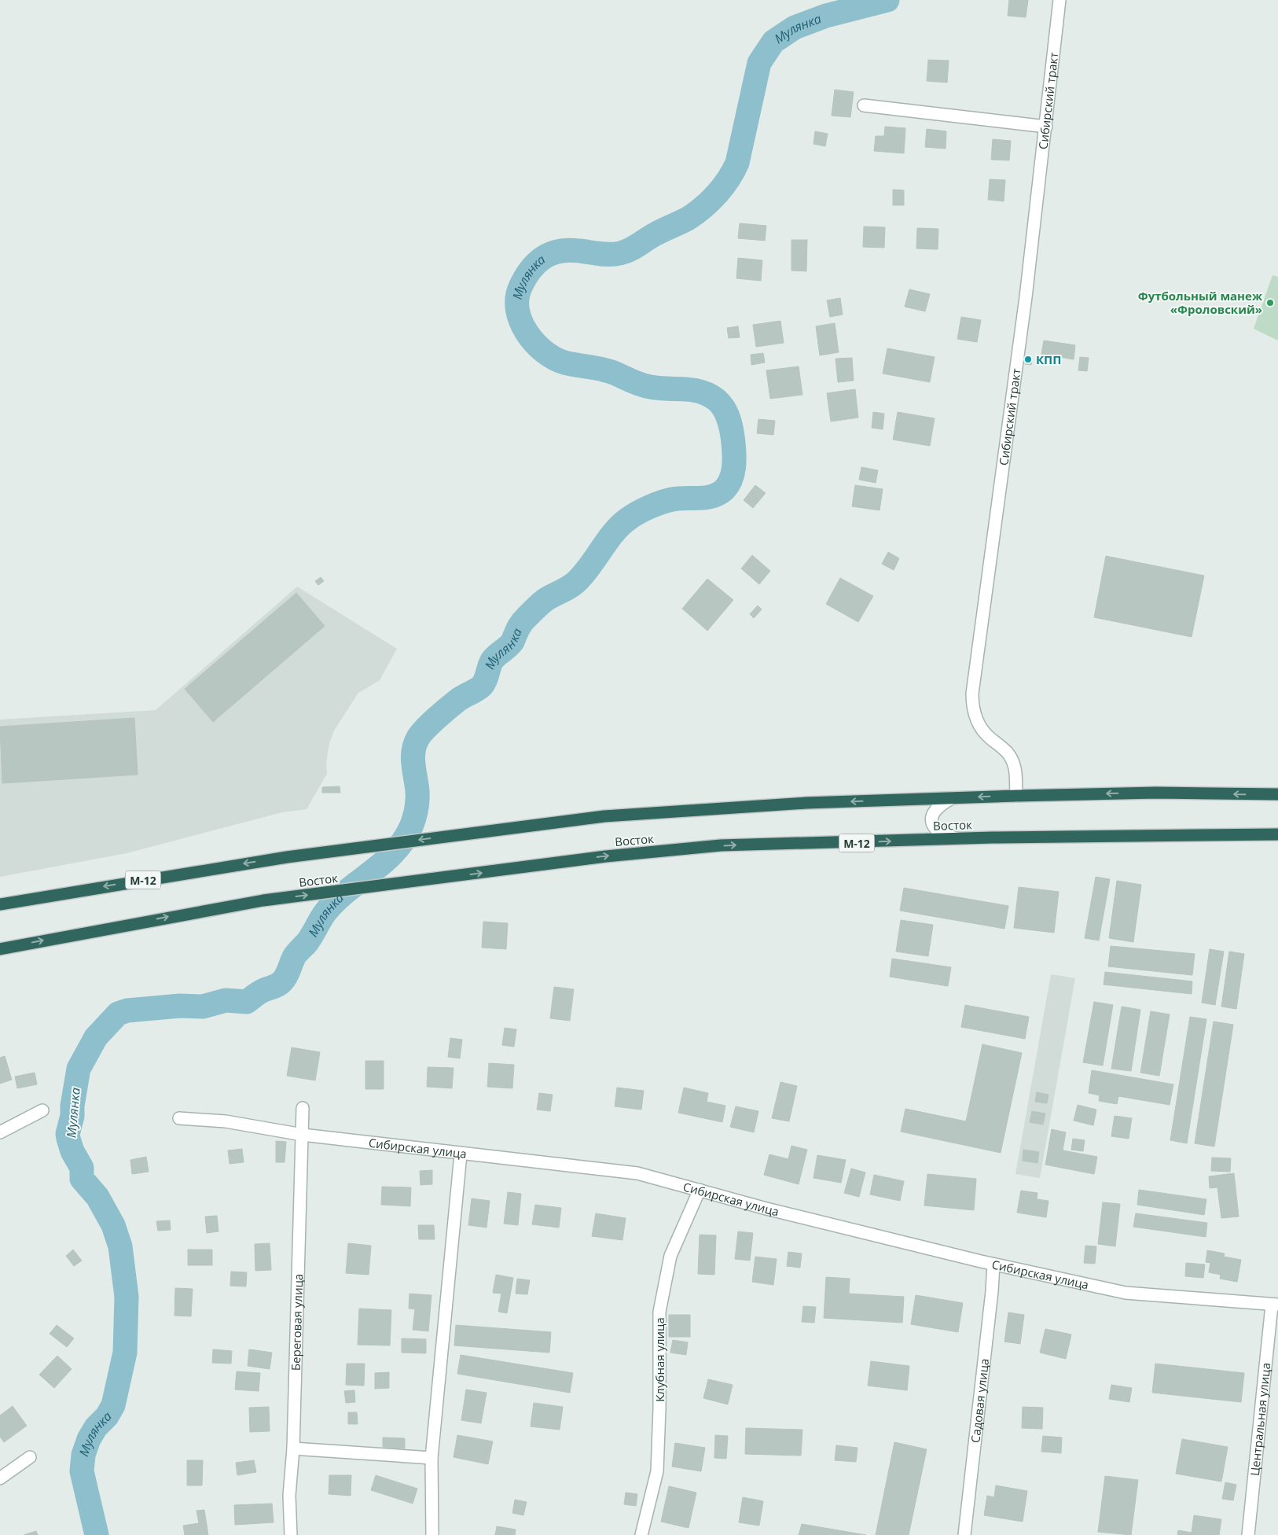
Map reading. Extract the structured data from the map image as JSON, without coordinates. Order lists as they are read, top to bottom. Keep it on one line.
{"streets":{"highway":["Восток","М-12"],"street":["Сибирский тракт","Сибирская улица","Береговая улица","Клубная улица","Садовая улица","Центральная улица"]},"crossings":[["Сибирский тракт","М-12"],["Сибирская улица","Береговая улица"],["Сибирская улица","Клубная улица"],["Сибирская улица","Садовая улица"],["Сибирская улица","Центральная улица"]],"water":["Мулянка"],"places":["Футбольный манеж «Фроловский»","КПП"]}
